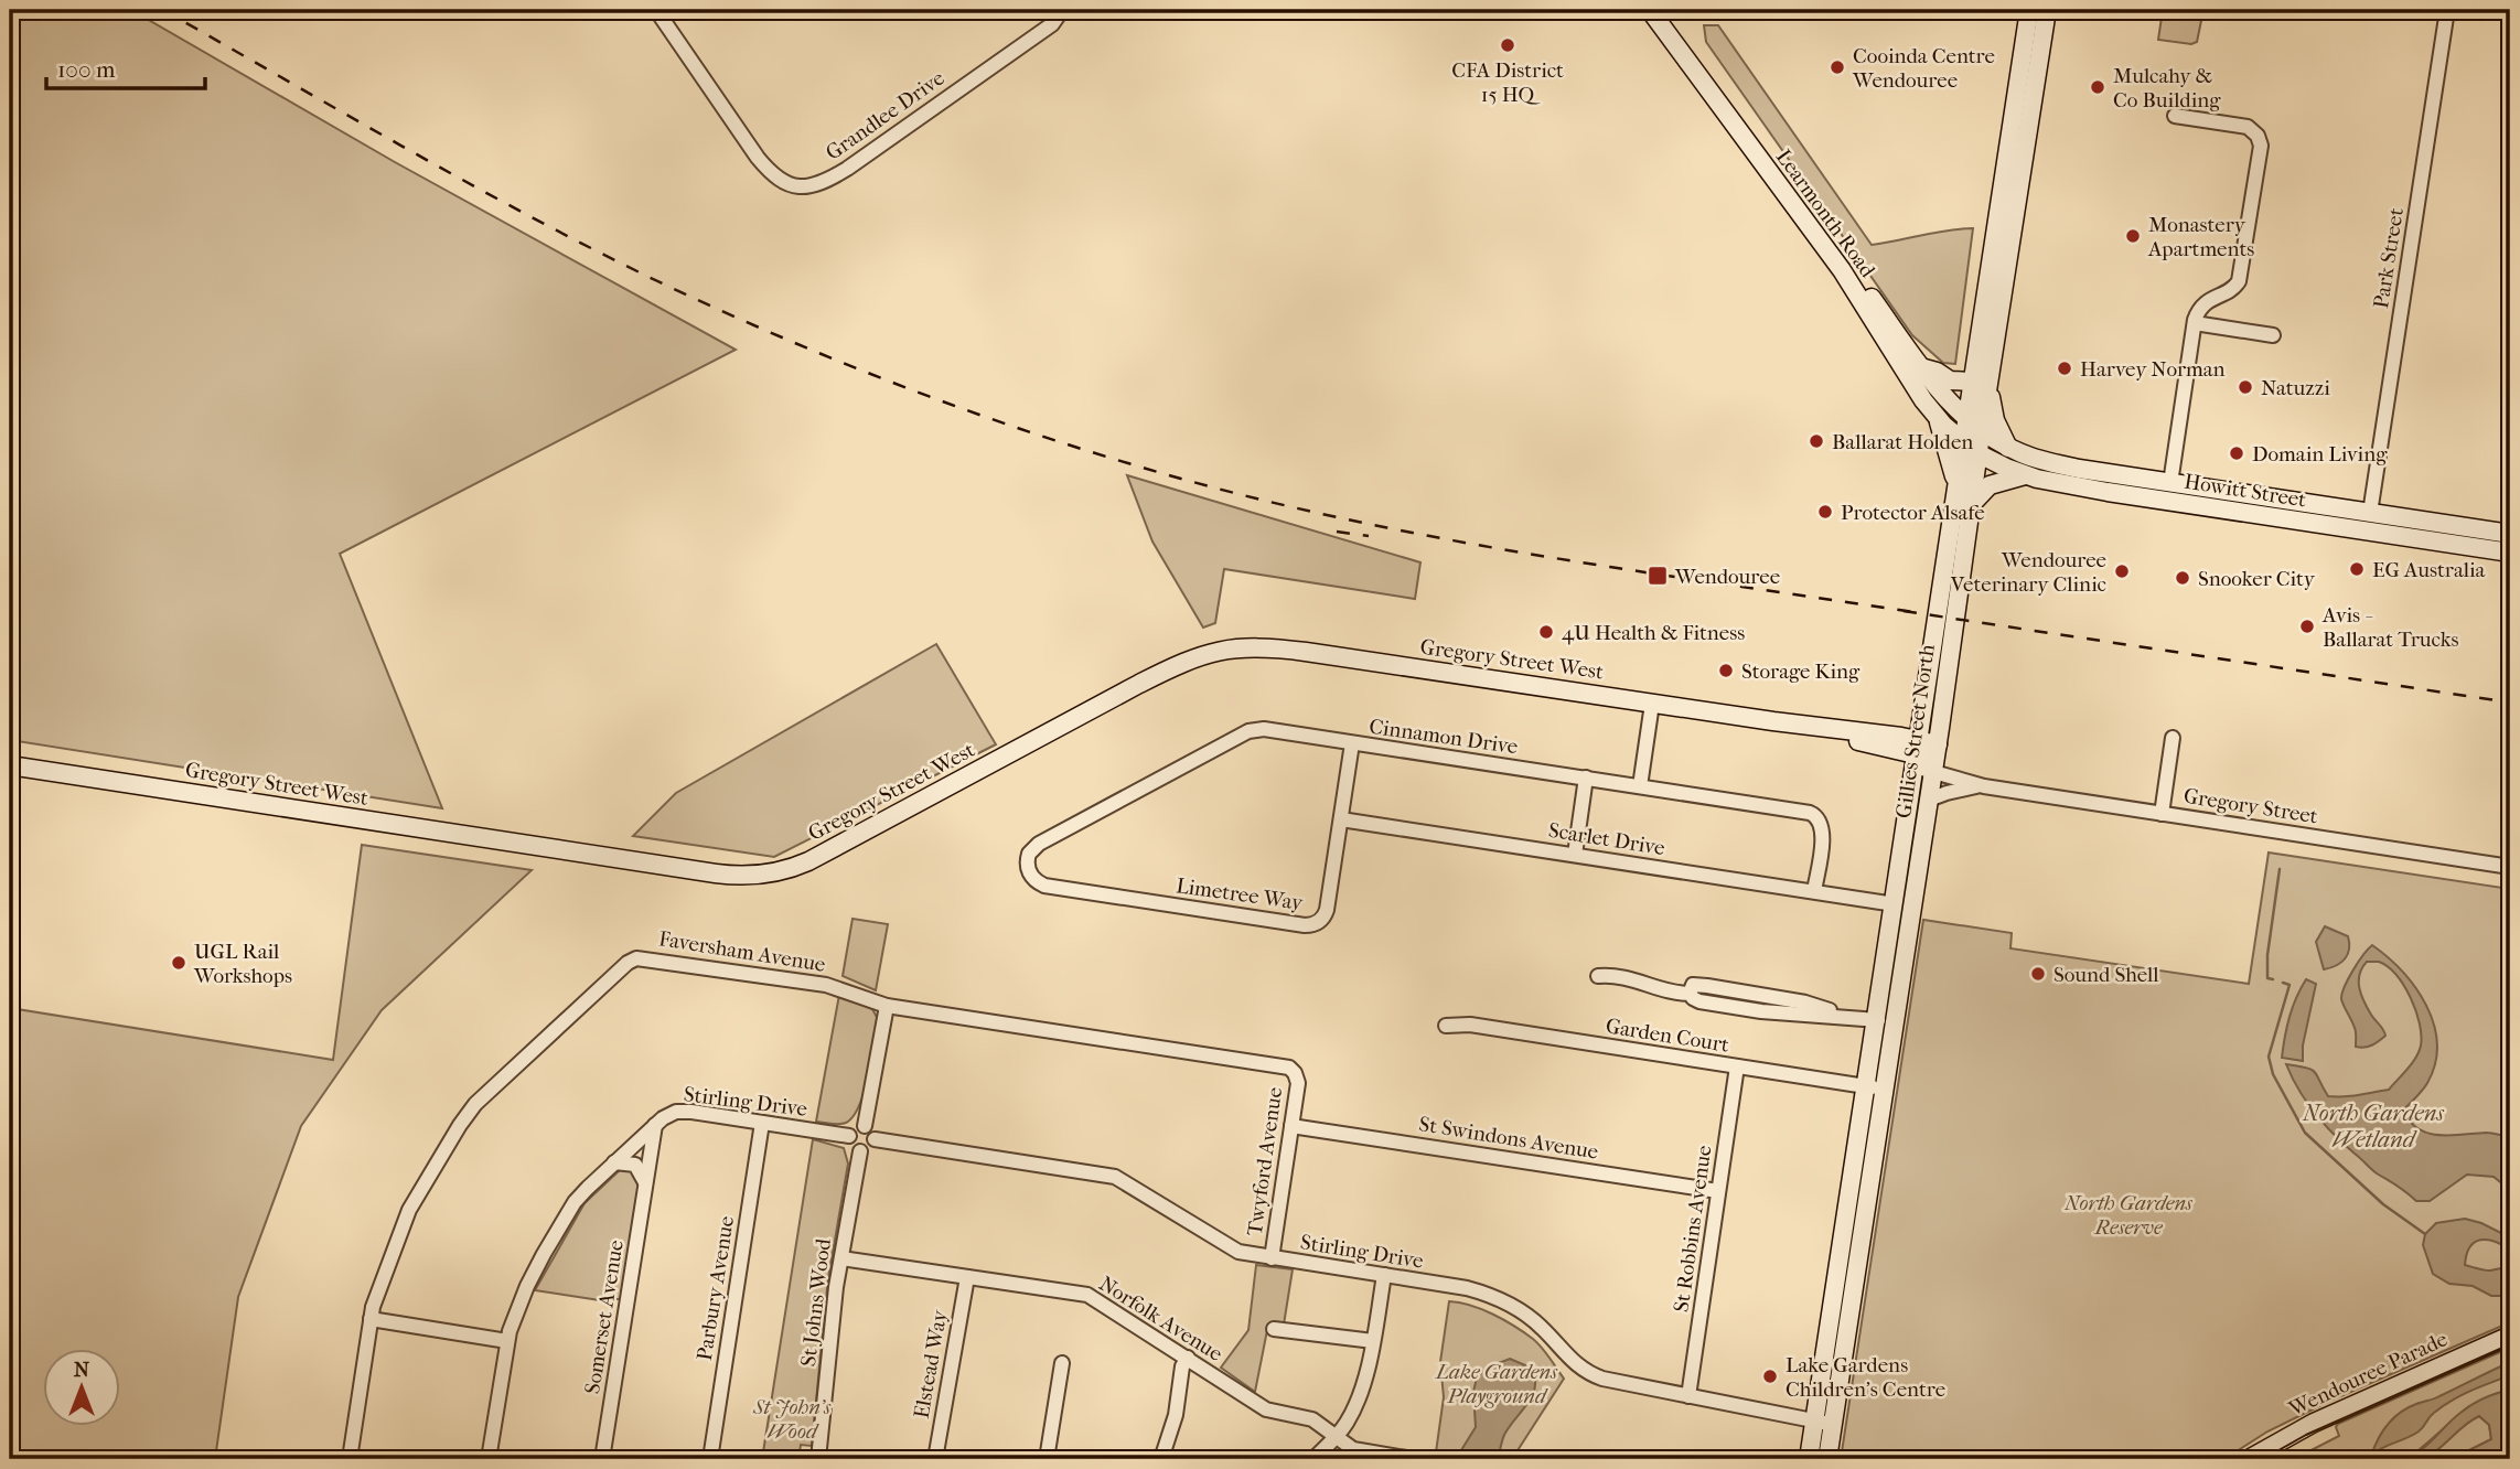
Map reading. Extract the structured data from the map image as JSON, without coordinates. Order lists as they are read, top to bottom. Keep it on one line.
{"streets":{"main road":["Learmonth Road","Howitt Street","Gregory Street West","Gillies Street North","Wendouree Parade"],"street":["Grandlee Drive","Park Street","Cinnamon Drive","Gregory Street","Scarlet Drive","Limetree Way","Faversham Avenue","Garden Court","Stirling Drive","St Swindons Avenue","Twyford Avenue","St Robbins Avenue","Parbury Avenue","St Johns Wood","Somerset Avenue","Norfolk Avenue","Elstead Way"]},"crossings":[["Learmonth Road","Howitt Street"],["Learmonth Road","Gillies Street North"],["Park Street","Howitt Street"],["Howitt Street","Gillies Street North"],["Gregory Street West","Gillies Street North"],["Gregory Street West","Gregory Street"],["Gillies Street North","Gregory Street"],["Gillies Street North","Scarlet Drive"],["Gillies Street North","Garden Court"],["Gillies Street North","Stirling Drive"],["Cinnamon Drive","Scarlet Drive"],["Cinnamon Drive","Limetree Way"],["Scarlet Drive","Limetree Way"],["Faversham Avenue","Twyford Avenue"],["Garden Court","St Robbins Avenue"],["Stirling Drive","Twyford Avenue"],["Stirling Drive","St Robbins Avenue"],["Stirling Drive","Parbury Avenue"],["Stirling Drive","St Johns Wood"],["Stirling Drive","Somerset Avenue"],["St Swindons Avenue","Twyford Avenue"],["St Swindons Avenue","St Robbins Avenue"],["St Johns Wood","Norfolk Avenue"],["Norfolk Avenue","Elstead Way"]],"water":["North Gardens Wetland"],"parks":["North Gardens Reserve","Lake Gardens Playground","St John's Wood"],"places":{"other":["CFA District 15 HQ","Cooinda Centre Wendouree","Mulcahy & Co Building","Monastery Apartments","Harvey Norman","Natuzzi","Ballarat Holden","Domain Living","Protector Alsafe","EG Australia","Wendouree Veterinary Clinic","Snooker City","Avis - Ballarat Trucks","4U Health & Fitness","Storage King","UGL Rail Workshops","Sound Shell","Lake Gardens Children's Centre"],"transit":["Wendouree"]},"scale_bar":"100 m","north":"top"}
